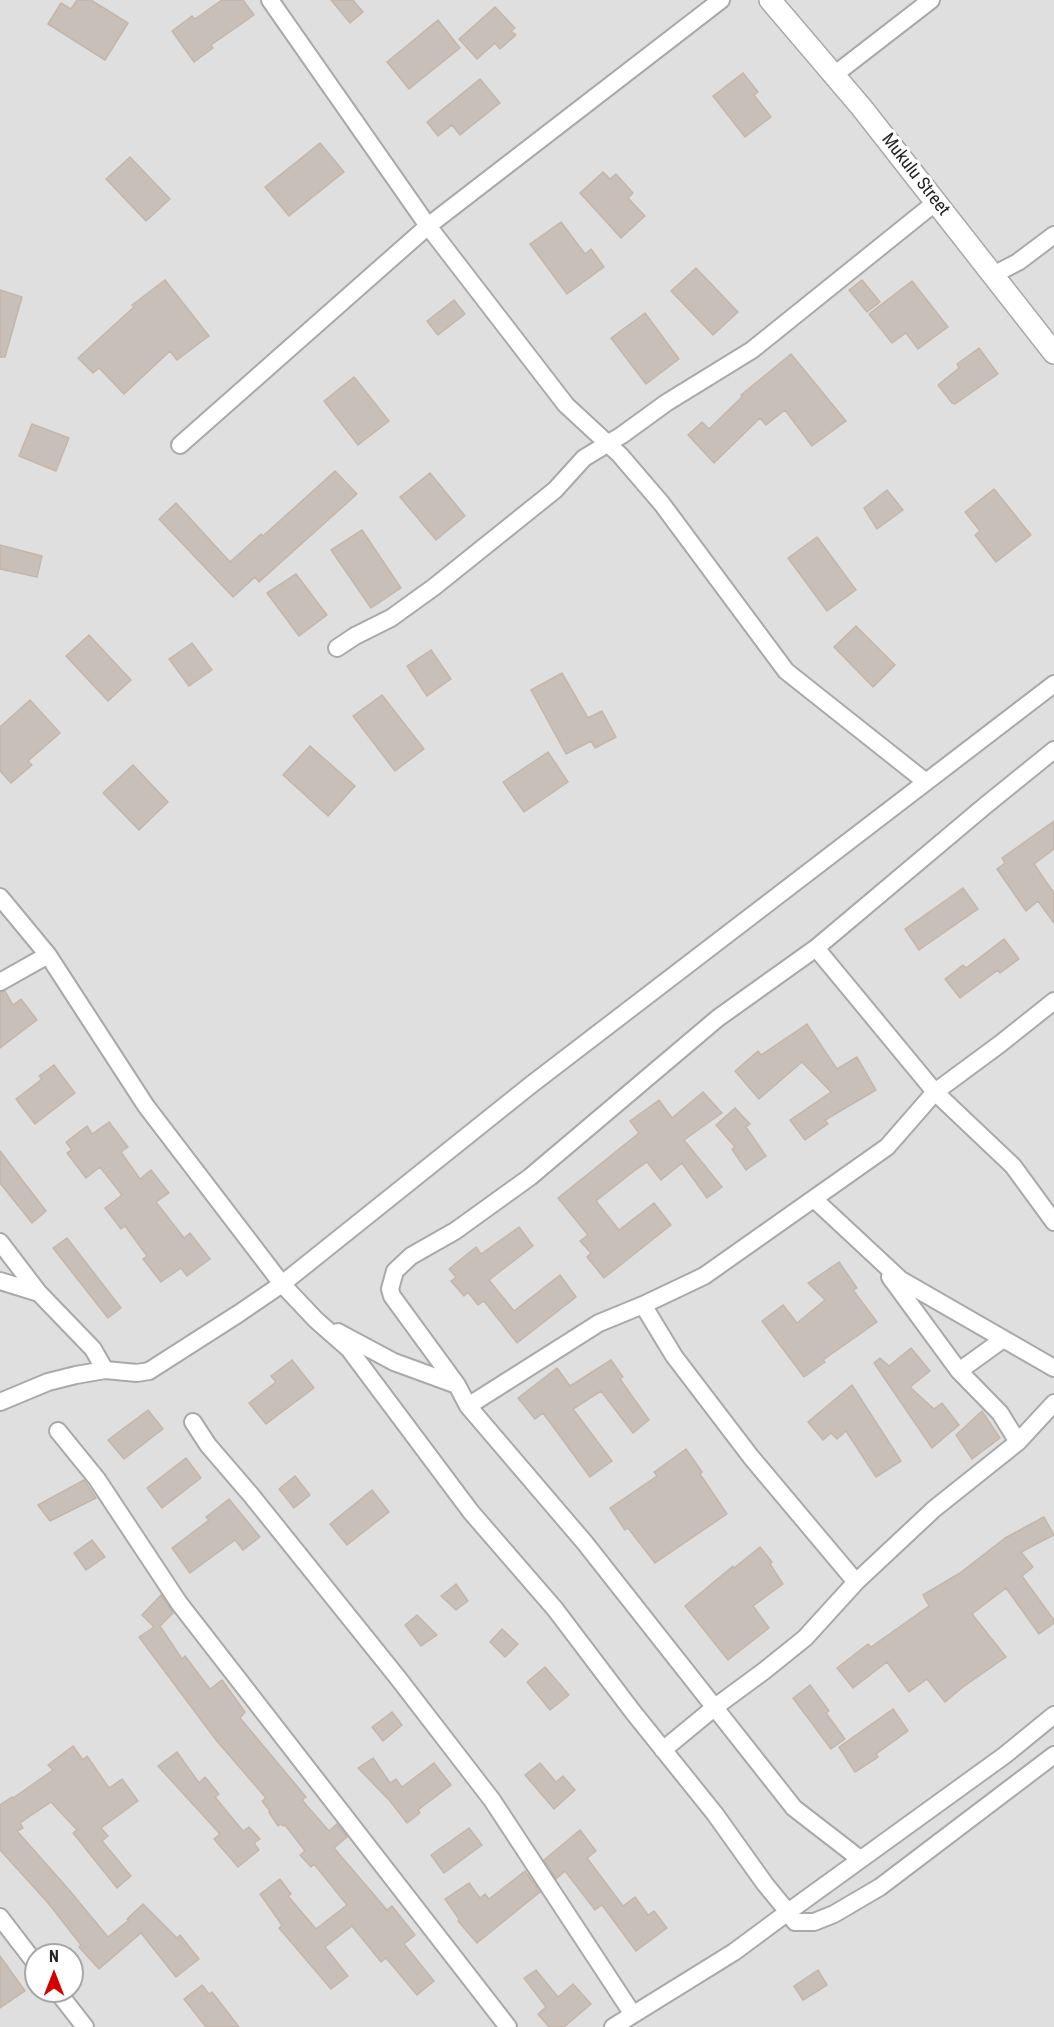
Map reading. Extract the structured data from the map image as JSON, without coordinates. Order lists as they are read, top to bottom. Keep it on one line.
{"streets":{"street":["Mukulu Street"]},"north":"top"}
